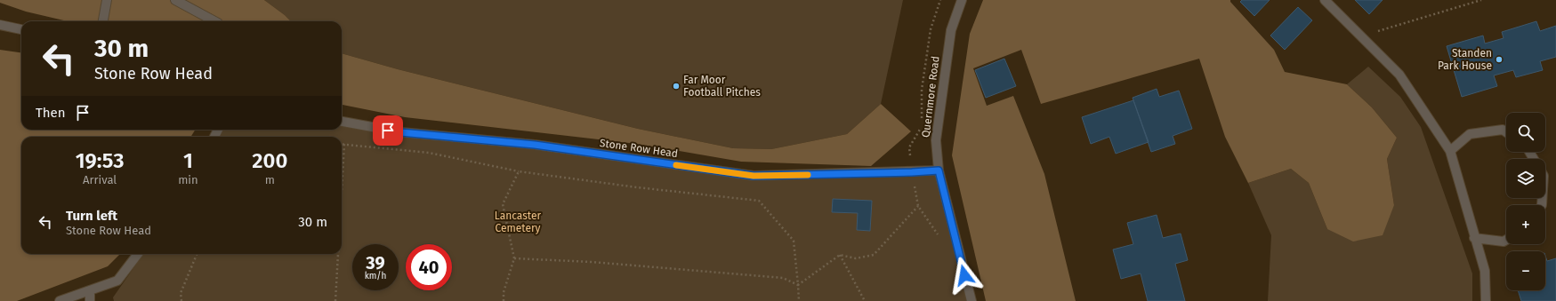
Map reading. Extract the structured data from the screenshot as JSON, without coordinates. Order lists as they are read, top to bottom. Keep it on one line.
{"streets":{"street":["Quernmore Road","Stone Row Head"]},"crossings":[["Quernmore Road","Stone Row Head"]],"parks":["Lancaster Cemetery"],"places":["Standen Park House","Far Moor Football Pitches"],"page":{"turn":["30 m","Stone Row Head"],"then":"Then","map_buttons":["+","−"],"eta":["19:53","Arrival","1","min","200","m"],"list":[{"name":"Turn left","note":"Stone Row Head","value":"30 m"}],"speed":"39 km/h","limit":"40"}}
